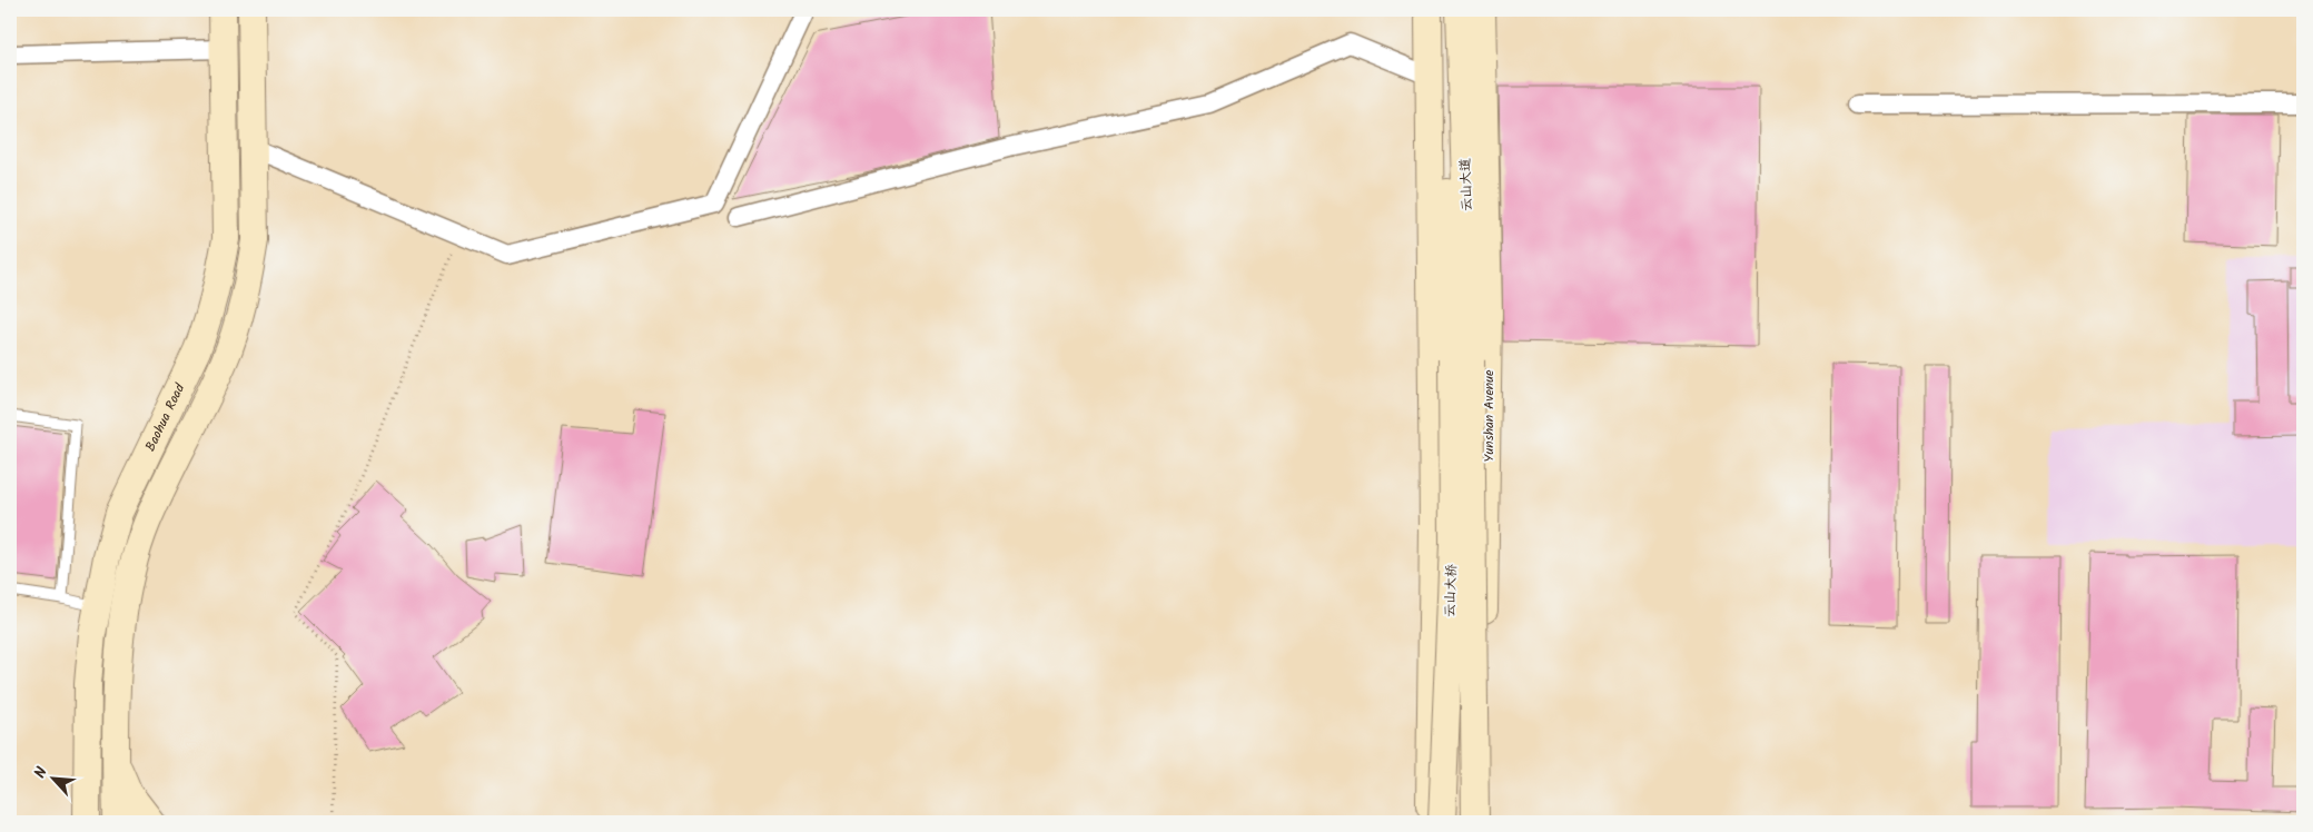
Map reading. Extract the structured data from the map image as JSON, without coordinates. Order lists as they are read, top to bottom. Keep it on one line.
{"streets":{"main road":["云山大道","Yunshan Avenue","Baohua Road","云山大桥"]},"crossings":[["云山大道","云山大桥"],["Yunshan Avenue","云山大桥"]],"north":"top left"}
